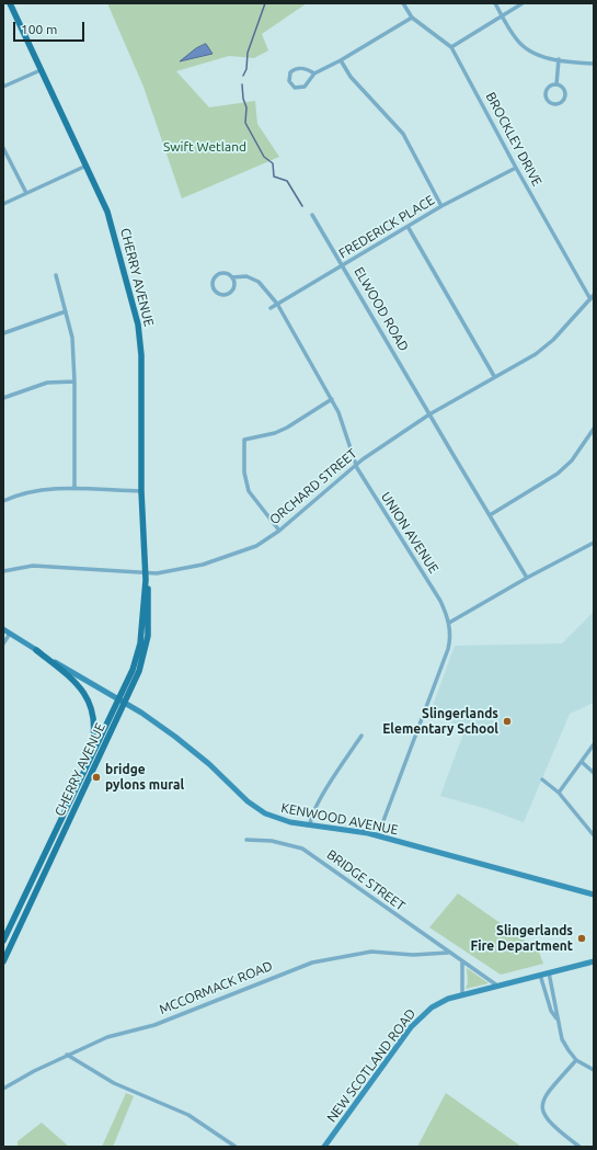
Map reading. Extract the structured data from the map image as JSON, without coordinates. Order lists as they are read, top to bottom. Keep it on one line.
{"streets":{"main road":["CHERRY AVENUE","KENWOOD AVENUE","NEW SCOTLAND ROAD"],"street":["BROCKLEY DRIVE","FREDERICK PLACE","ELWOOD ROAD","ORCHARD STREET","UNION AVENUE","BRIDGE STREET","MCCORMACK ROAD"]},"crossings":[["BROCKLEY DRIVE","FREDERICK PLACE"],["BROCKLEY DRIVE","ORCHARD STREET"],["FREDERICK PLACE","ELWOOD ROAD"],["FREDERICK PLACE","UNION AVENUE"],["CHERRY AVENUE","ORCHARD STREET"],["CHERRY AVENUE","KENWOOD AVENUE"],["ELWOOD ROAD","ORCHARD STREET"],["ORCHARD STREET","UNION AVENUE"],["UNION AVENUE","KENWOOD AVENUE"],["BRIDGE STREET","MCCORMACK ROAD"],["BRIDGE STREET","NEW SCOTLAND ROAD"]],"parks":["Swift Wetland"],"places":["Slingerlands Elementary School","bridge pylons mural","Slingerlands Fire Department"],"scale_bar":"100 m"}
